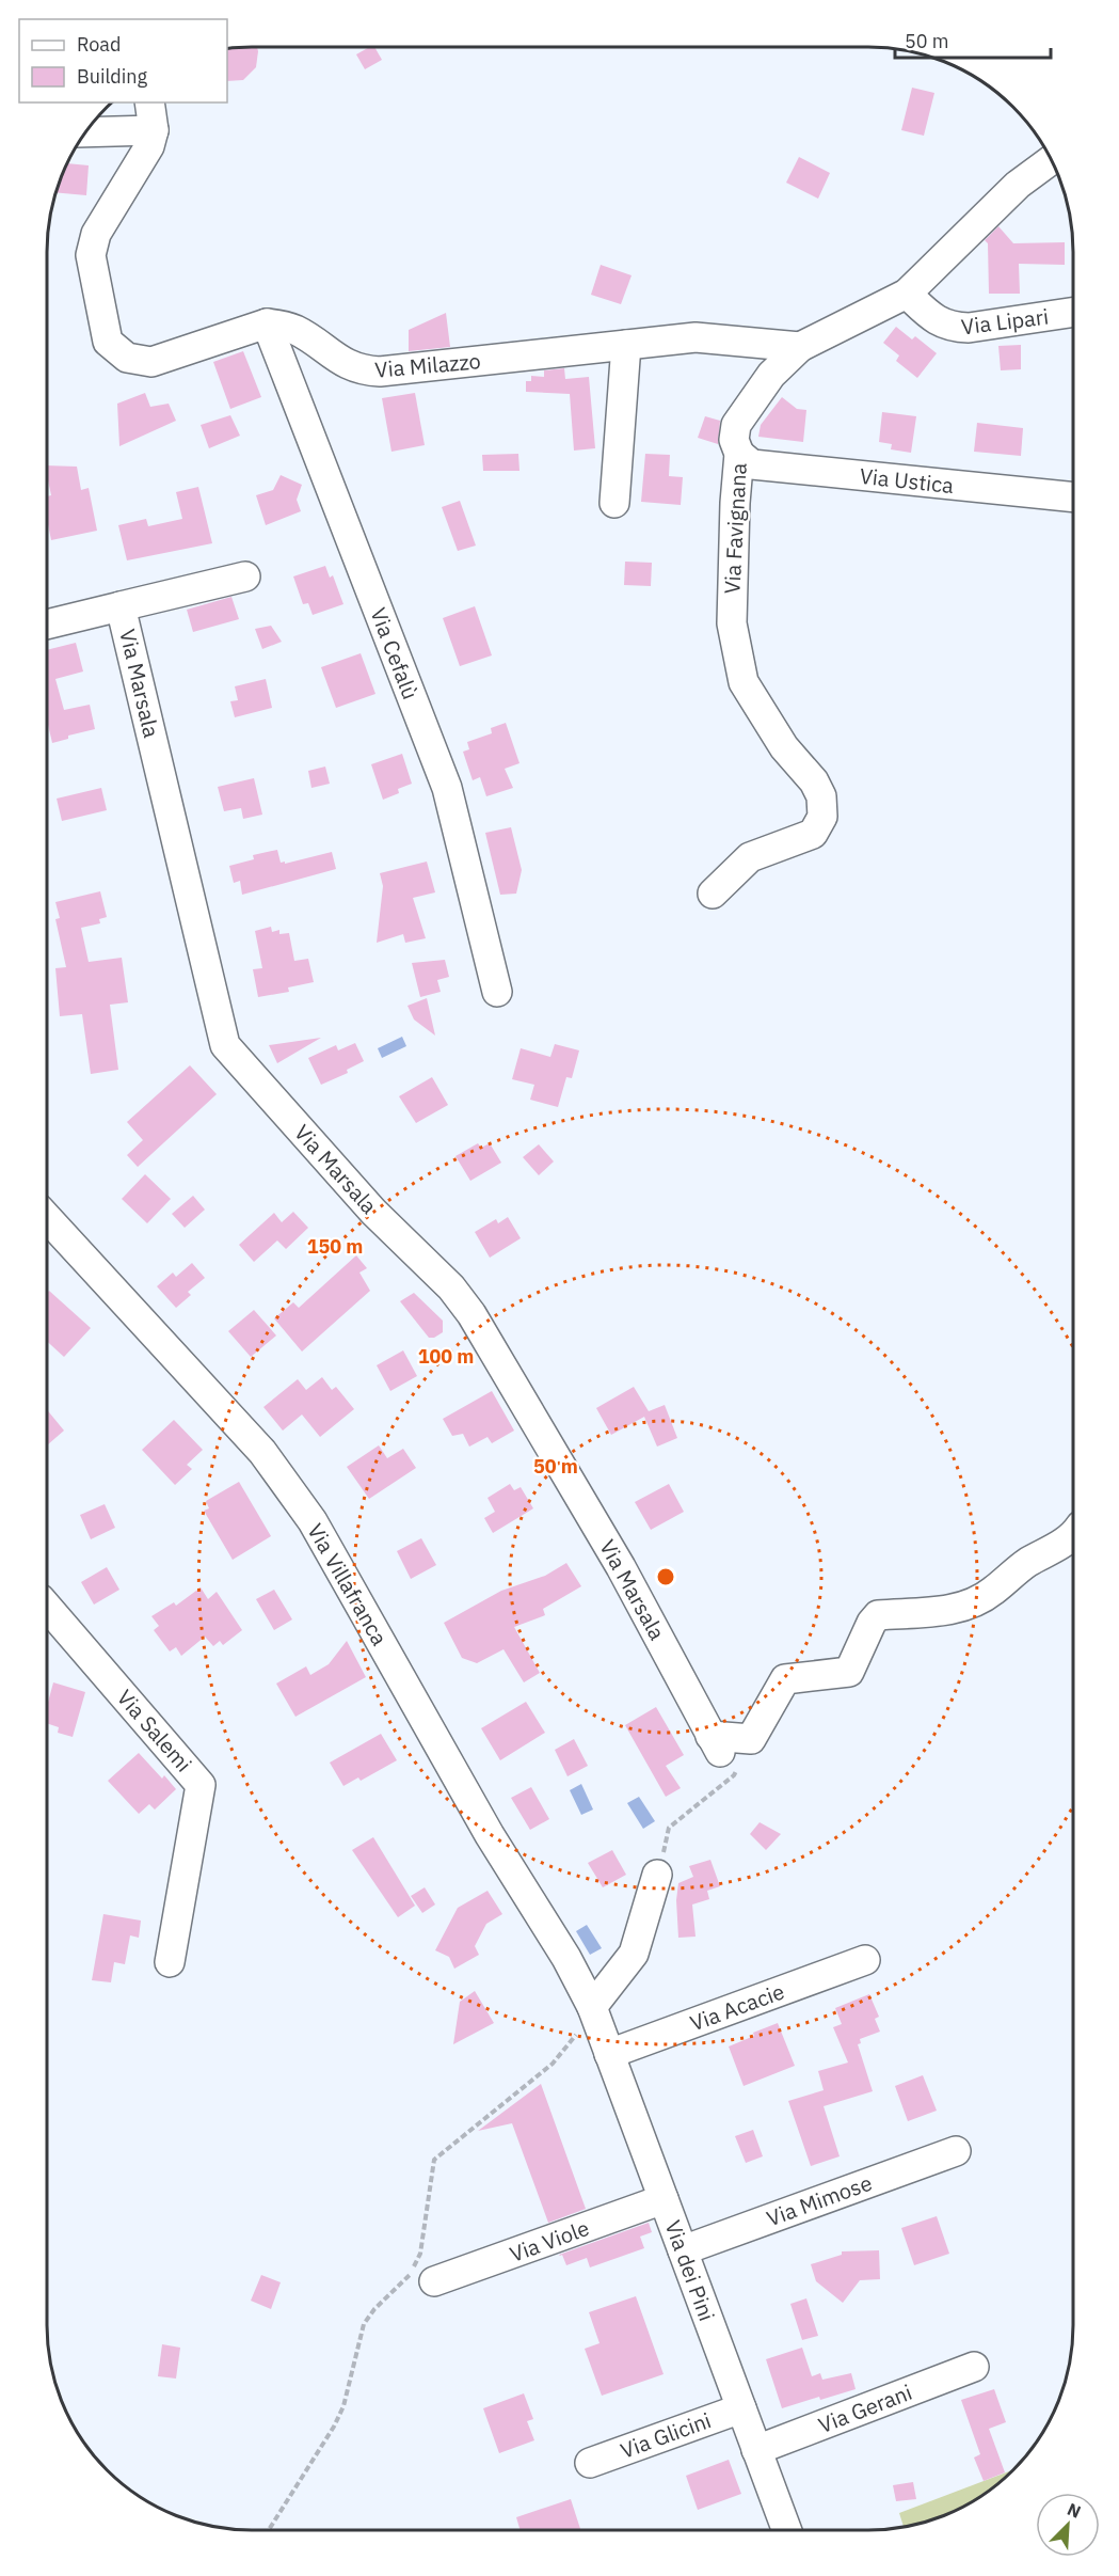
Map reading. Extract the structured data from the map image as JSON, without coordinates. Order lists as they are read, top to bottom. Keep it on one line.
{"streets":{"street":["Via Lipari","Via Milazzo","Via Ustica","Via Favignana","Via Cefalù","Via Marsala","Via Villafranca","Via Salemi","Via Acacie","Via Mimose","Via Viole","Via dei Pini","Via Gerani","Via Glicini"]},"crossings":[["Via Lipari","Via Favignana"],["Via Milazzo","Via Favignana"],["Via Milazzo","Via Cefalù"],["Via Ustica","Via Favignana"],["Via Villafranca","Via dei Pini"],["Via Acacie","Via dei Pini"],["Via Mimose","Via dei Pini"],["Via Viole","Via dei Pini"],["Via dei Pini","Via Gerani"],["Via dei Pini","Via Glicini"]],"legend":["Road","Building"],"scale_bar":"50 m","north":"top right","rings":["150 m","100 m","50 m"]}
